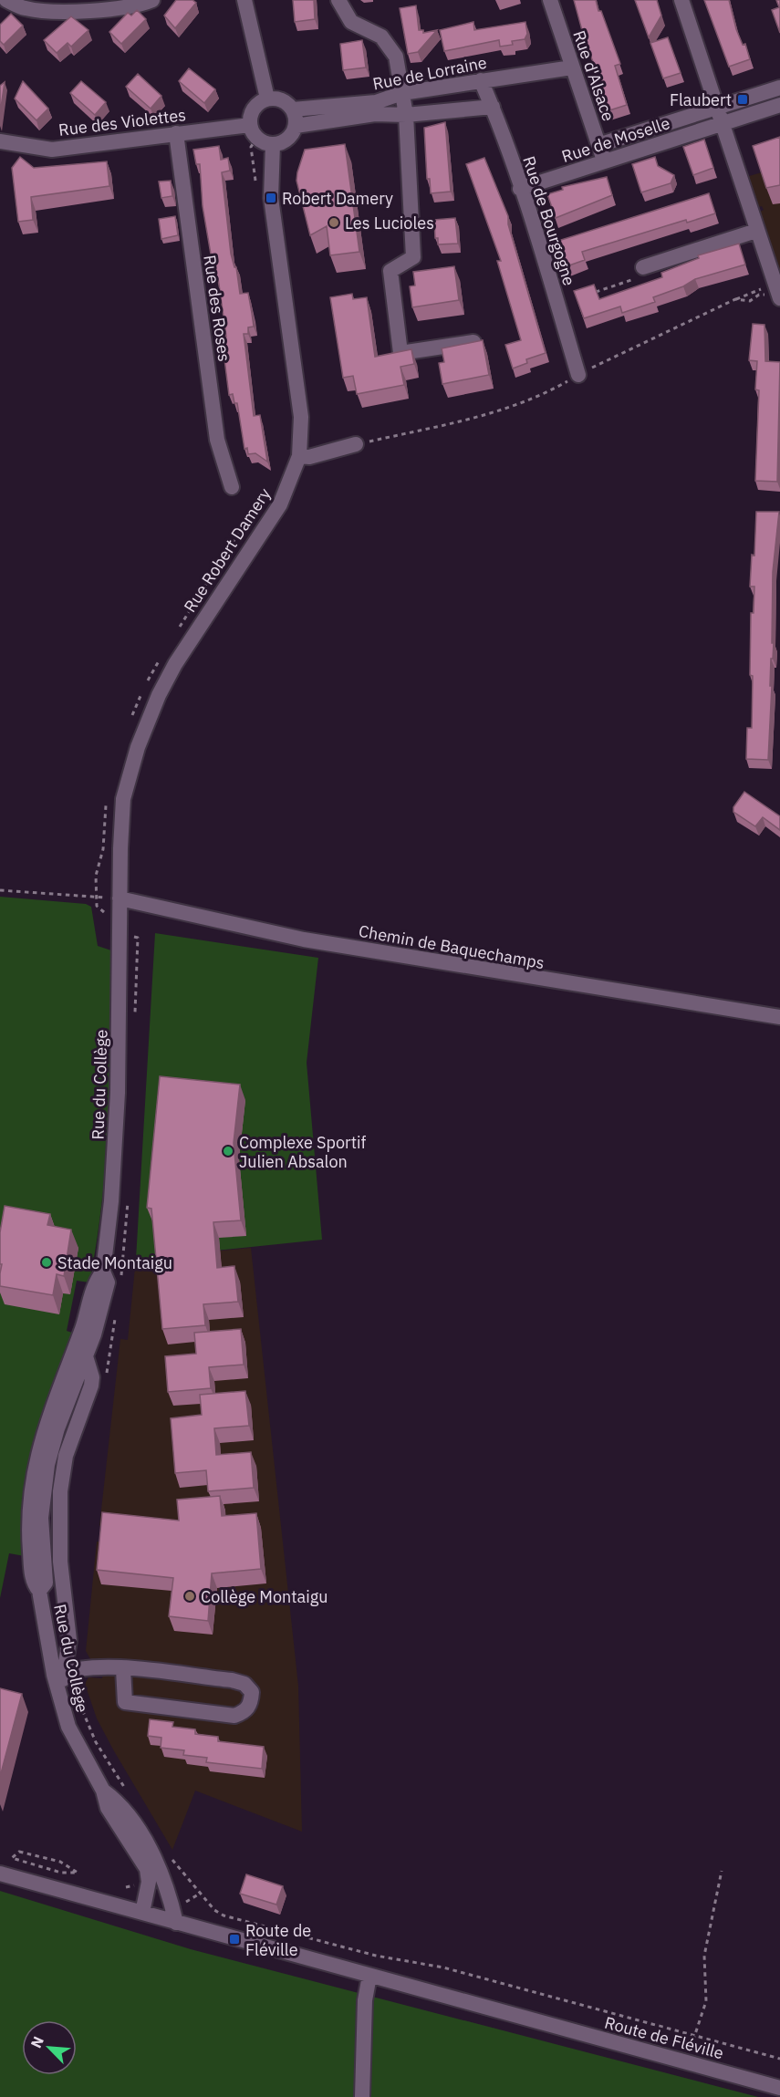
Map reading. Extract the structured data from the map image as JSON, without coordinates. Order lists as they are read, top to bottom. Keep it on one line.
{"streets":{"street":["Rue de Lorraine","Rue d'Alsace","Rue des Violettes","Rue de Moselle","Rue de Bourgogne","Rue des Roses","Rue Robert Damery","Chemin de Baquechamps","Rue du Collège","Route de Fléville"]},"crossings":[["Rue de Lorraine","Rue d'Alsace"],["Rue de Lorraine","Rue des Violettes"],["Rue de Lorraine","Rue de Bourgogne"],["Rue de Lorraine","Rue Robert Damery"],["Rue d'Alsace","Rue de Moselle"],["Rue des Violettes","Rue des Roses"],["Rue des Violettes","Rue Robert Damery"],["Rue de Moselle","Rue de Bourgogne"],["Rue Robert Damery","Chemin de Baquechamps"],["Rue Robert Damery","Rue du Collège"],["Chemin de Baquechamps","Rue du Collège"],["Rue du Collège","Route de Fléville"]],"places":{"transit":["Flaubert","Robert Damery","Route de Fléville"],"other":["Les Lucioles","Complexe Sportif Julien Absalon","Stade Montaigu","Collège Montaigu"]},"north":"top left"}
